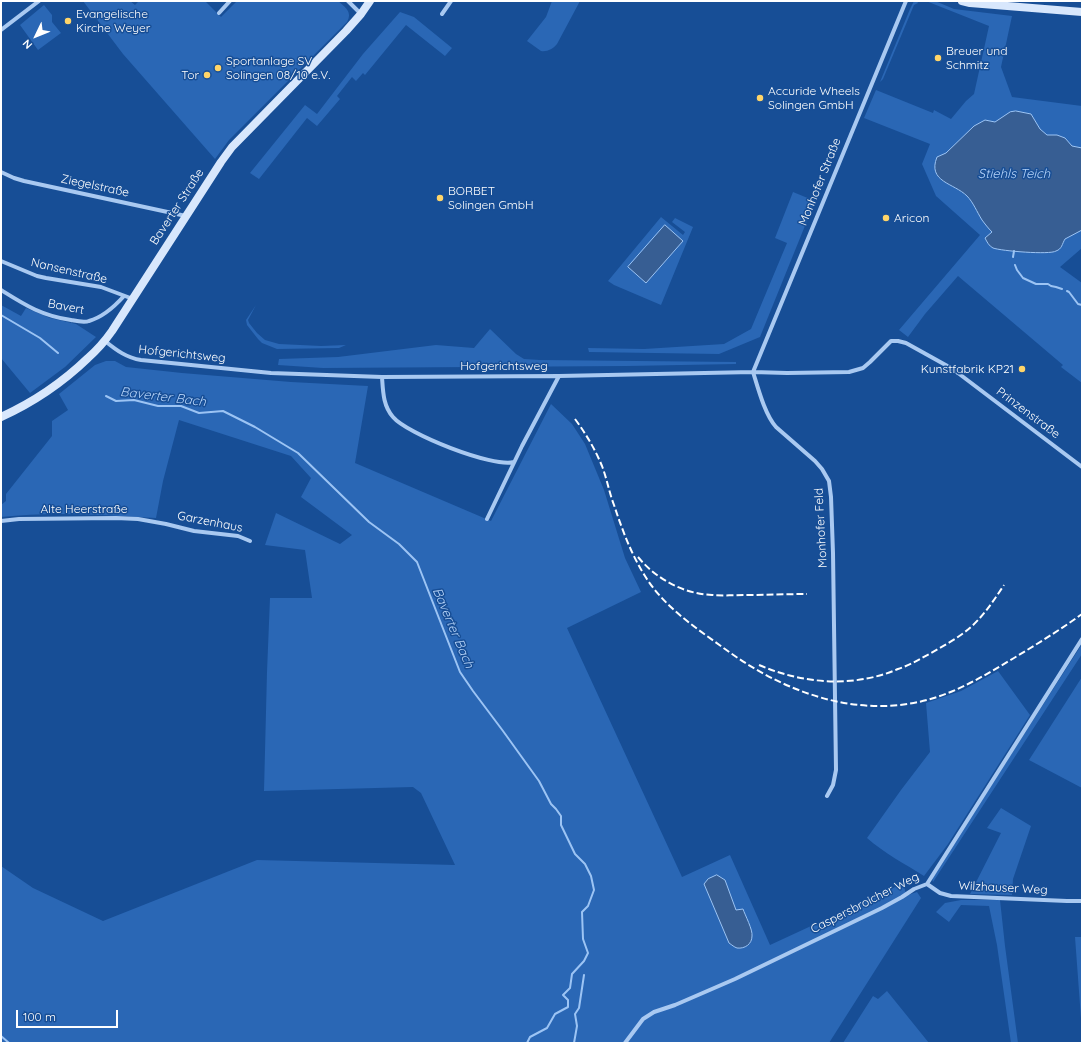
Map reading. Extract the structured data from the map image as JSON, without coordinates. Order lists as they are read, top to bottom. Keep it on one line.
{"streets":{"main road":["Baverter Straße"],"street":["Monhofer Straße","Ziegelstraße","Nansenstraße","Bavert","Hofgerichtsweg","Prinzenstraße","Alte Heerstraße","Garzenhaus","Monhofer Feld","Wilzhauser Weg","Caspersbroicher Weg"]},"crossings":[["Monhofer Straße","Hofgerichtsweg"],["Monhofer Straße","Monhofer Feld"],["Ziegelstraße","Baverter Straße"],["Baverter Straße","Nansenstraße"],["Baverter Straße","Hofgerichtsweg"],["Nansenstraße","Bavert"],["Hofgerichtsweg","Prinzenstraße"],["Hofgerichtsweg","Monhofer Feld"],["Alte Heerstraße","Garzenhaus"],["Wilzhauser Weg","Caspersbroicher Weg"]],"water":["Stiehls Teich","Baverter Bach"],"places":["Evangelische Kirche Weyer","Breuer und Schmitz","Sportanlage SV Solingen 08/10 e.V.","Tor","Accuride Wheels Solingen GmbH","BORBET Solingen GmbH","Aricon","Kunstfabrik KP21"],"scale_bar":"100 m","north":"bottom left"}
